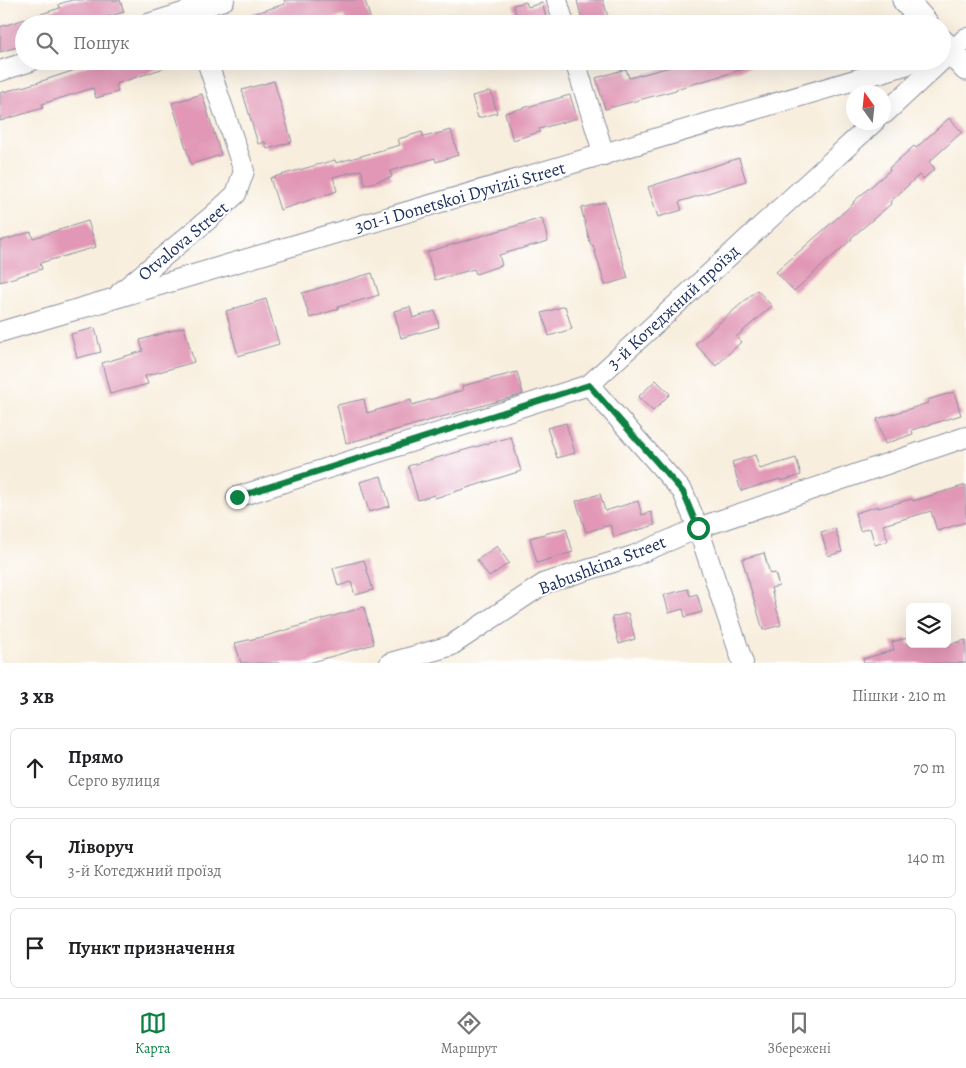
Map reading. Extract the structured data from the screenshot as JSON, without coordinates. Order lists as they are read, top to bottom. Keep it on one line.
{"streets":{"street":["301-i Donetskoi Dyvizii Street","Otvalova Street","3-й Котеджний проїзд","Babushkina Street"]},"crossings":[["301-i Donetskoi Dyvizii Street","Otvalova Street"]],"north":"top","page":{"search":"Пошук","heading":["3 хв","Пішки · 210 m"],"list":[["Прямо","Серго вулиця","70 m"],["Ліворуч","3-й Котеджний проїзд","140 m"],"Пункт призначення"],"nav":["Карта","Маршрут","Збережені"]}}
